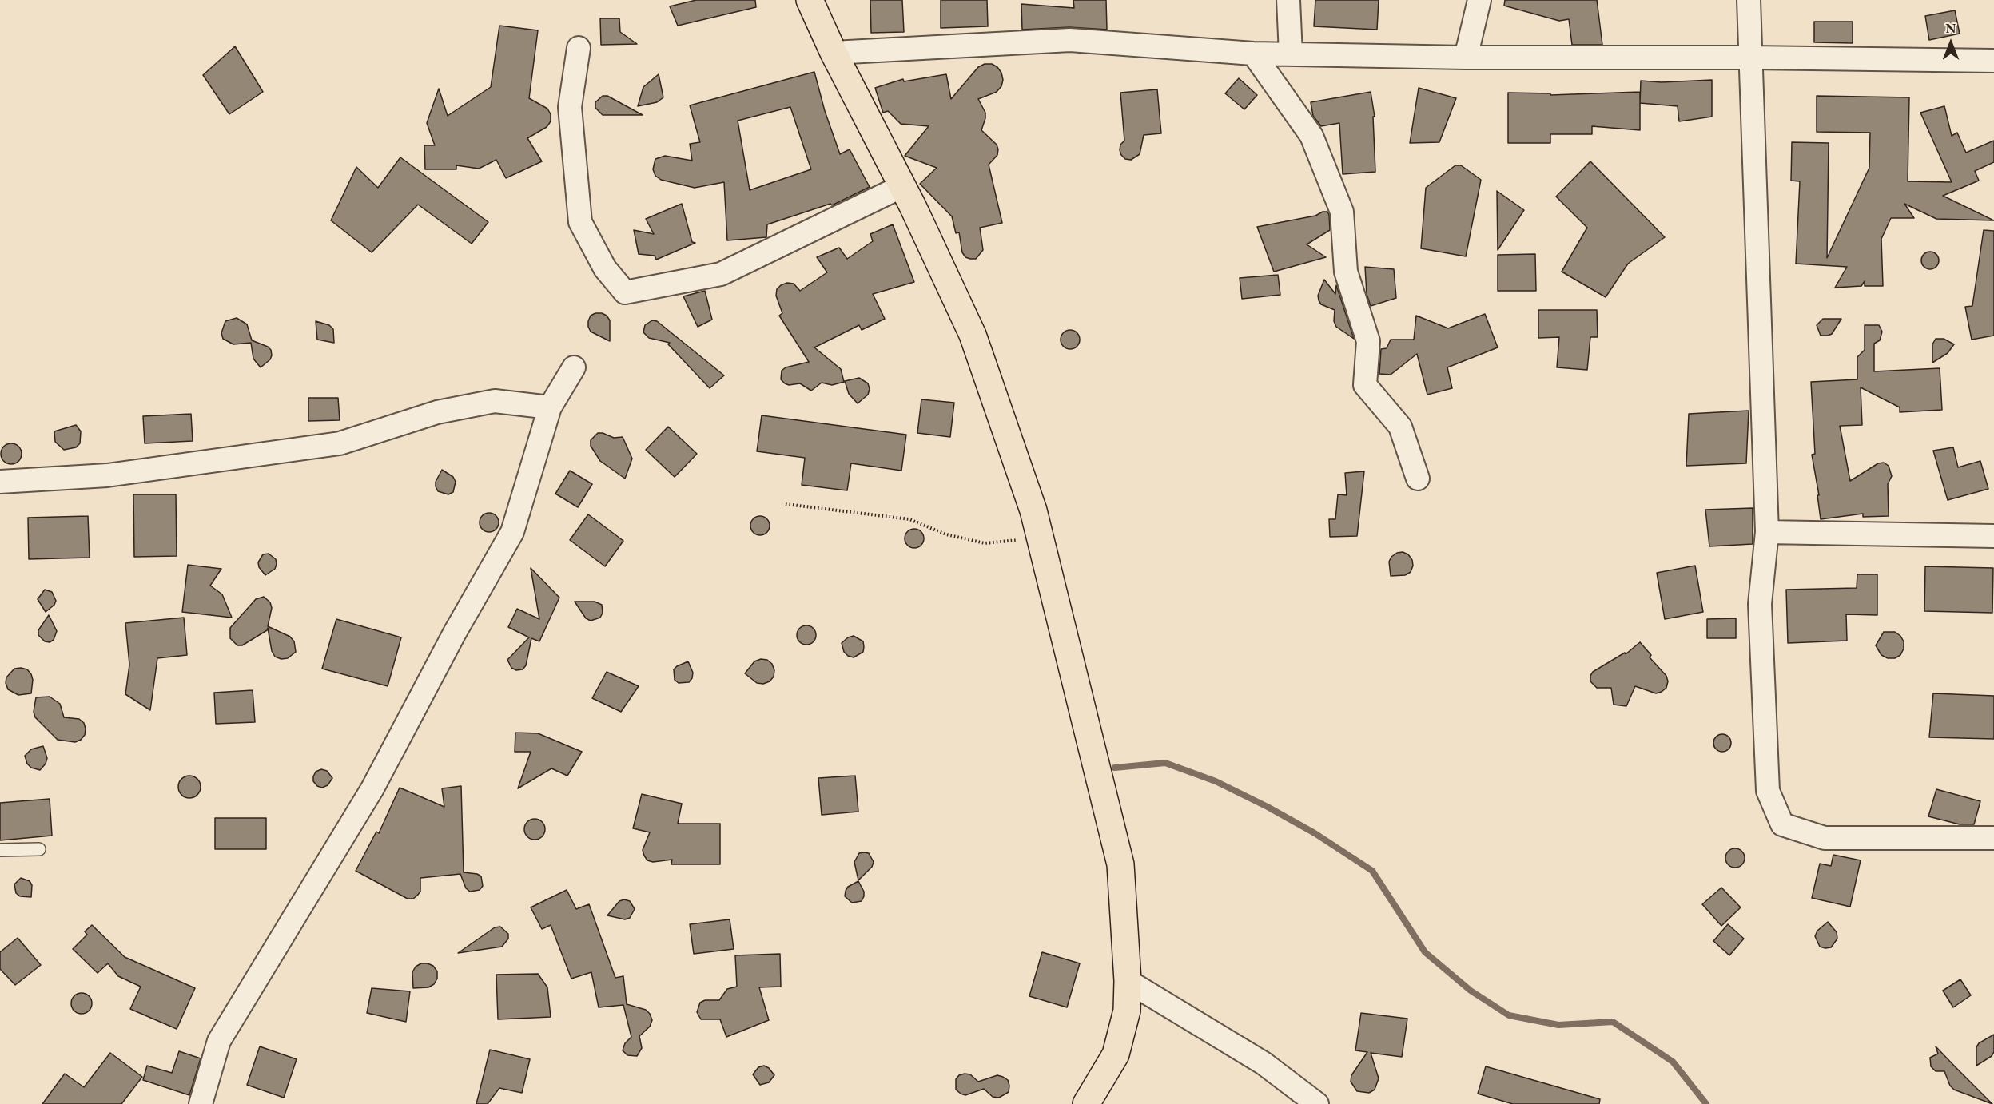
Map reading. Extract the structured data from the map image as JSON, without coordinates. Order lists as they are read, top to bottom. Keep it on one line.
{"north":"top"}
